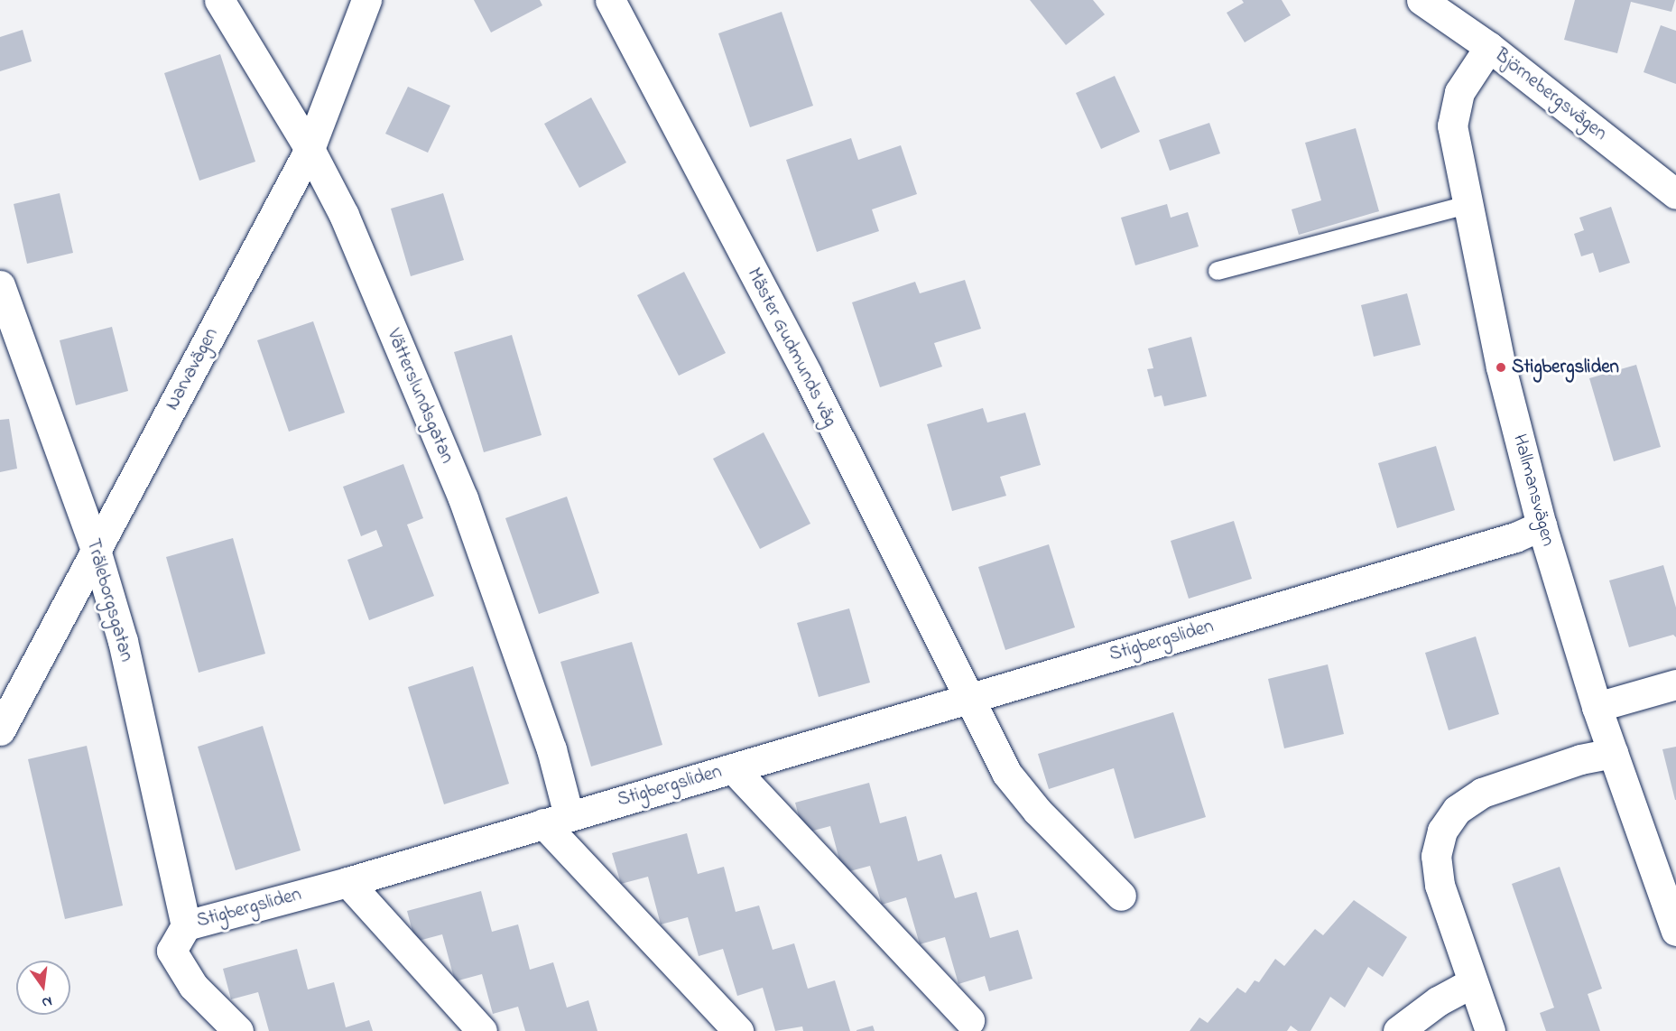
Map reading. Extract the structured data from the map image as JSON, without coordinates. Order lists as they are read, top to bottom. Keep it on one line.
{"streets":{"street":["Björnebergsvägen","Mäster Gudmunds väg","Narvavägen","Vätterslundsgatan","Hallmansvägen","Träleborgsgatan","Stigbergsliden"]},"crossings":[["Björnebergsvägen","Hallmansvägen"],["Mäster Gudmunds väg","Stigbergsliden"],["Narvavägen","Vätterslundsgatan"],["Narvavägen","Träleborgsgatan"],["Vätterslundsgatan","Stigbergsliden"],["Hallmansvägen","Stigbergsliden"],["Träleborgsgatan","Stigbergsliden"]],"places":["Stigbergsliden"],"north":"bottom"}
